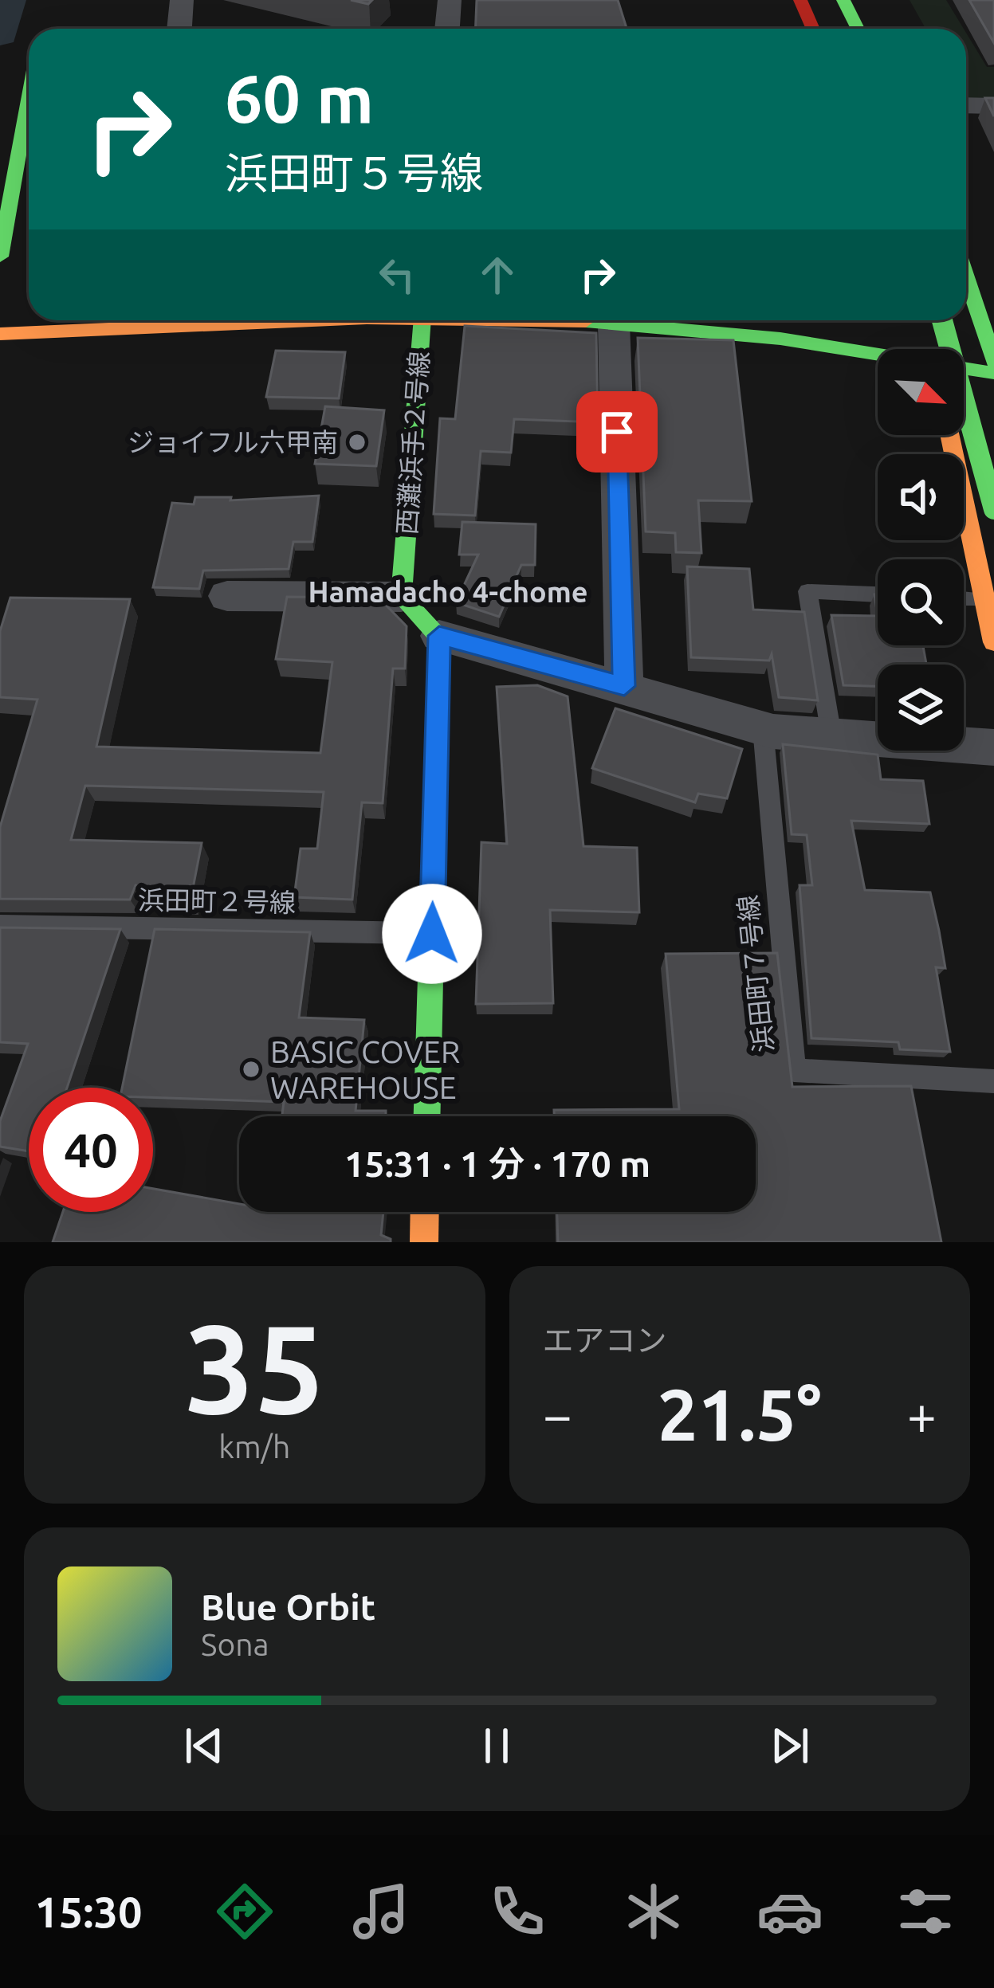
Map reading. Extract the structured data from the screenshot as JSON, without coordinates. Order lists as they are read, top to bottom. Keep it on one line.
{"streets":{"main road":["西灘浜手２号線"],"lane":["浜田町２号線","浜田町７号線"]},"districts":["Hamadacho 4-chome"],"places":["ジョイフル六甲南","BASIC COVER WAREHOUSE"],"north":"bottom right","page":{"turn":["60 m","浜田町５号線"],"limit":"40","trip":"15:31 · 1 分 · 170 m","tile":[["35","km/h"],"エアコン"],"heat":["−","21.5°","+"],"song":["Blue Orbit","Sona"],"tabs":"15:30"}}
